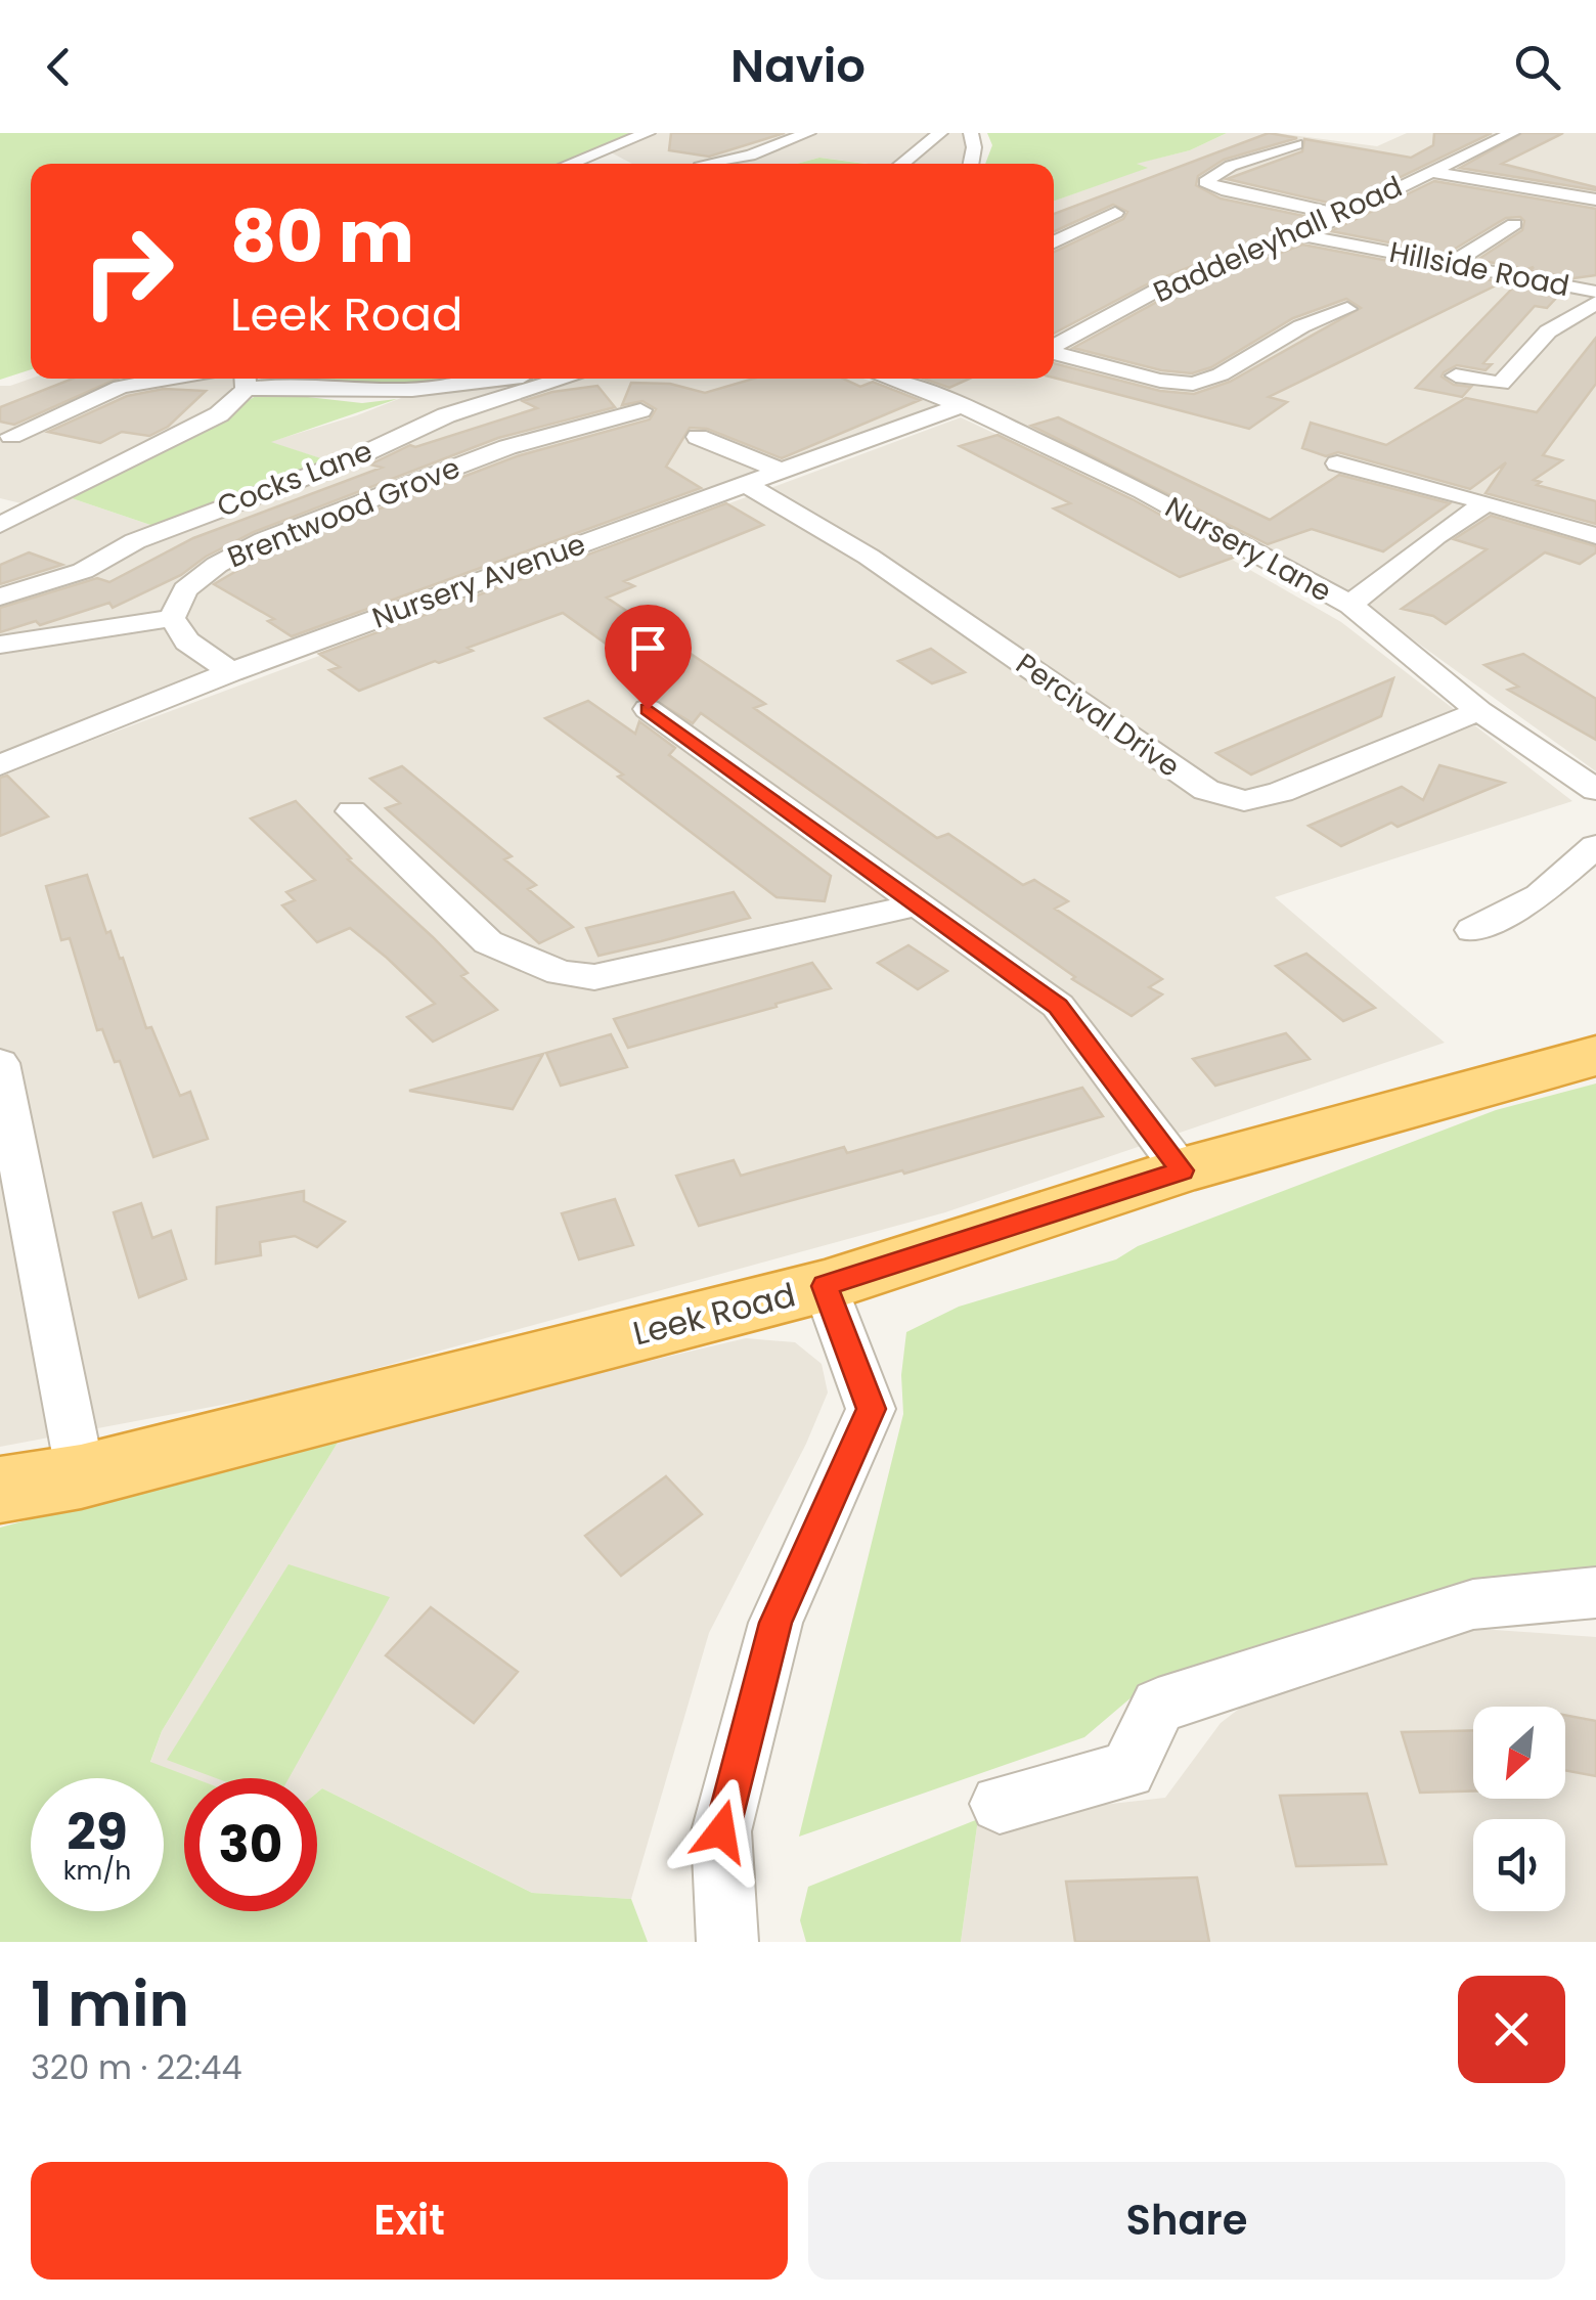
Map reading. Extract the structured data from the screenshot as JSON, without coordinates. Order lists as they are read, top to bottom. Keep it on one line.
{"streets":{"highway":["Leek Road"],"street":["Baddeleyhall Road","Hillside Road","Cocks Lane","Brentwood Grove","Nursery Lane","Nursery Avenue","Percival Drive"]},"crossings":[["Baddeleyhall Road","Hillside Road"],["Nursery Lane","Nursery Avenue"],["Nursery Lane","Percival Drive"],["Nursery Avenue","Percival Drive"]],"north":"bottom left","page":{"header":"Navio","turn":["80 m","Leek Road"],"speed":"29 km/h","limit":"30","heading":["1 min","320 m · 22:44"],"buttons":["Exit","Share"]}}
